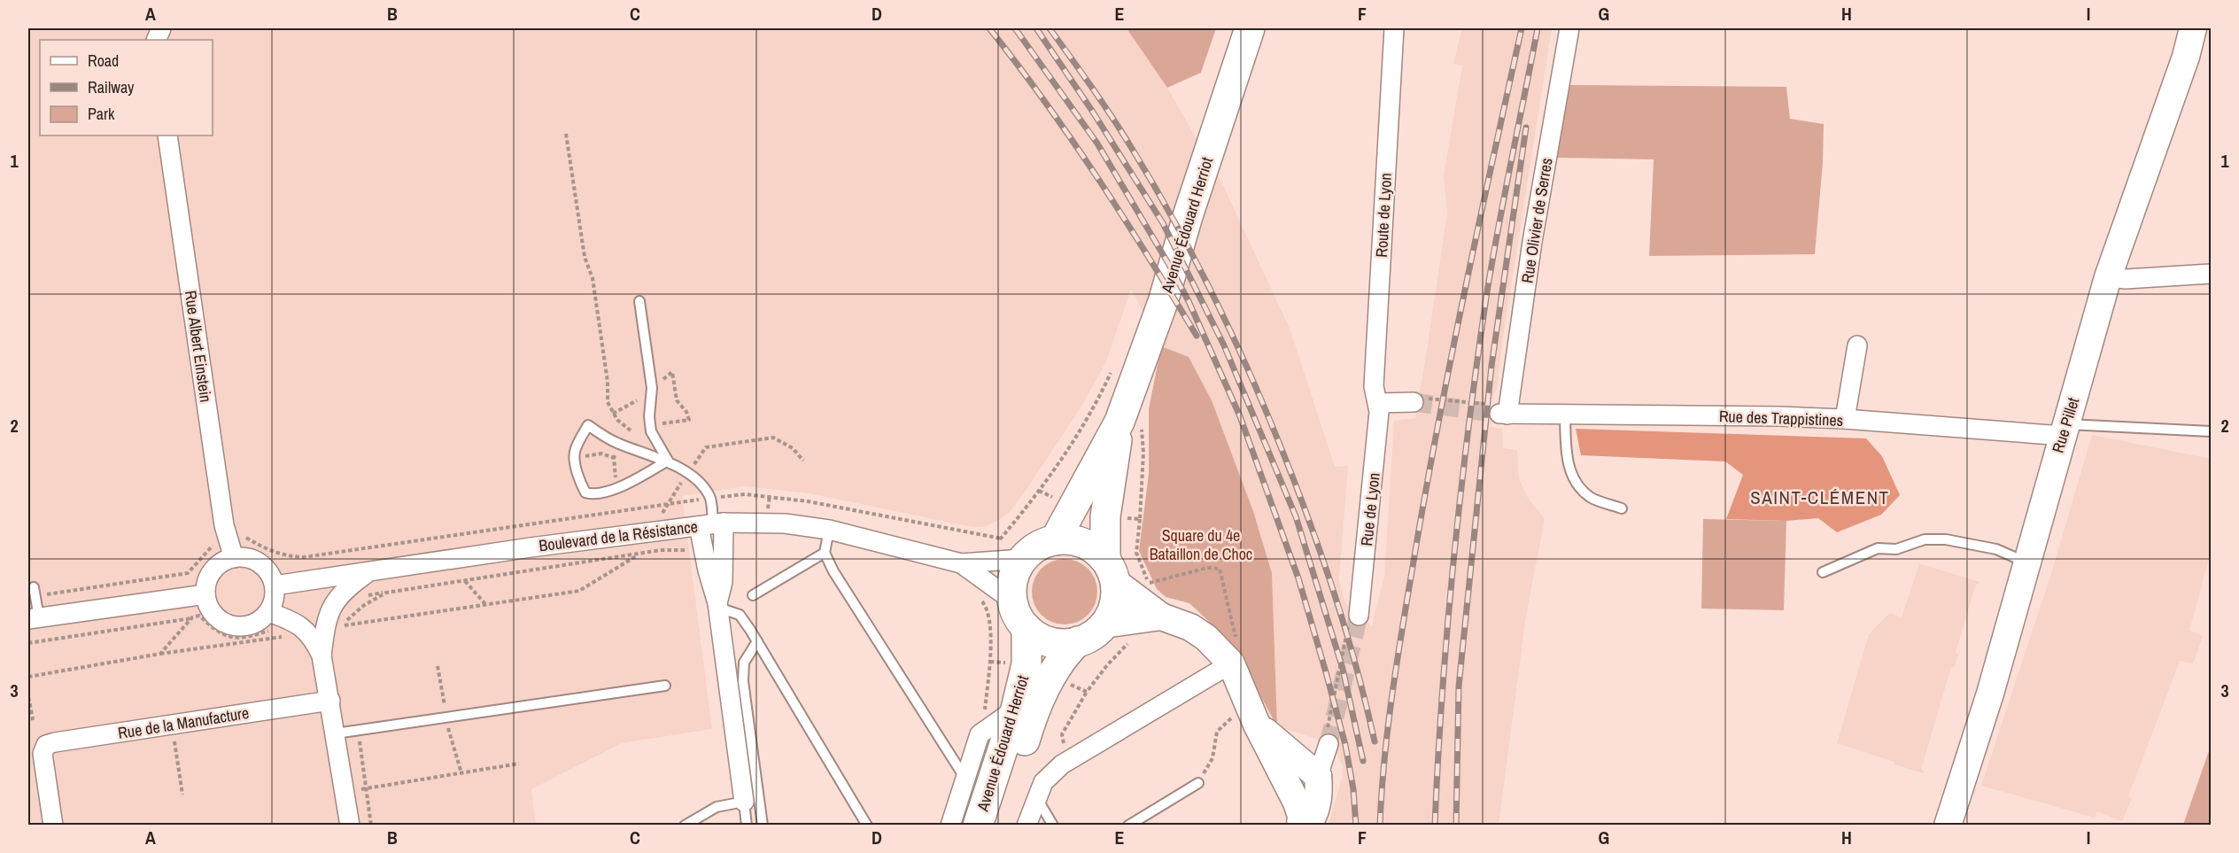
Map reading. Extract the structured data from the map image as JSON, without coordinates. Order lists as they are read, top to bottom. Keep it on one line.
{"streets":{"main road":["Avenue Édouard Herriot"],"street":["Route de Lyon","Rue Olivier de Serres","Rue Albert Einstein","Rue des Trappistines","Rue Pillet","Rue de Lyon","Boulevard de la Résistance","Rue de la Manufacture"]},"crossings":[["Route de Lyon","Rue de Lyon"],["Rue Olivier de Serres","Rue des Trappistines"],["Avenue Édouard Herriot","Boulevard de la Résistance"],["Rue Albert Einstein","Boulevard de la Résistance"],["Rue des Trappistines","Rue Pillet"]],"districts":["SAINT-CLÉMENT"],"parks":["Square du 4e Bataillon de Choc"],"legend":["Road","Railway","Park"],"grid":{"columns":["A","B","C","D","E","F","G","H","I"],"rows":["1","2","3"]}}
